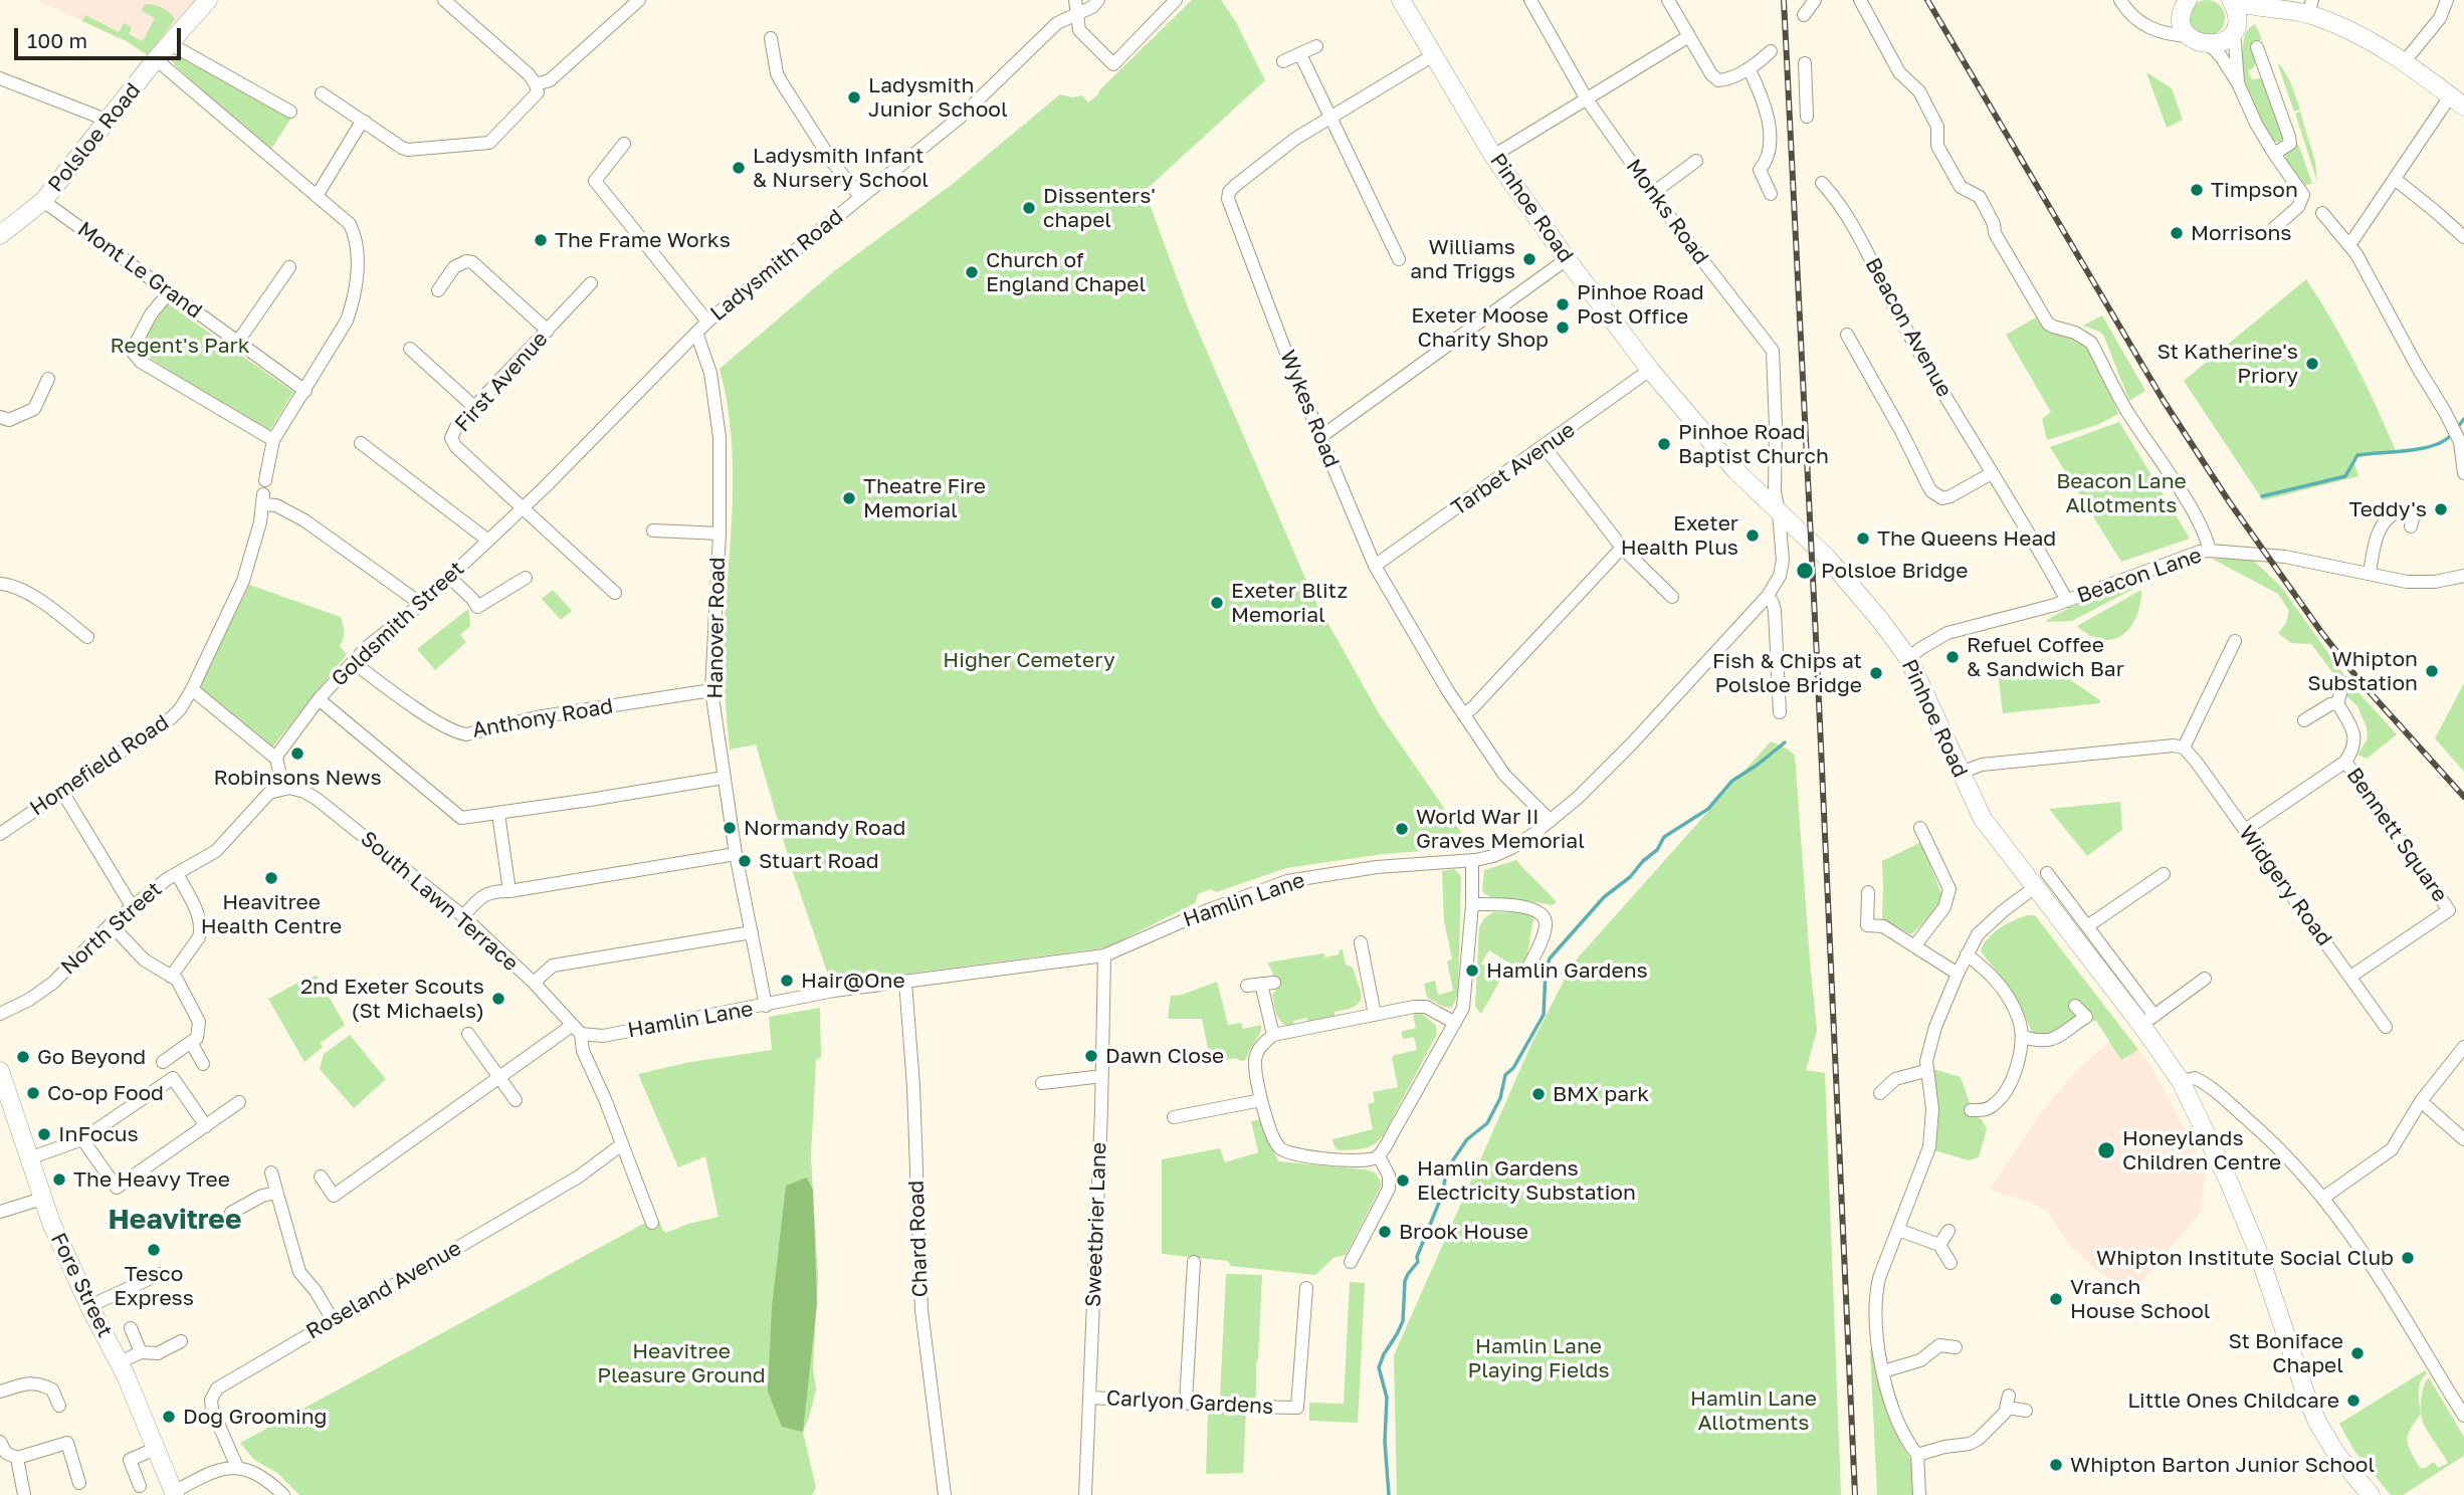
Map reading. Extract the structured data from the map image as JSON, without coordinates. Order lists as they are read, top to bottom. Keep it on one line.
{"streets":{"main road":["Polsloe Road","Pinhoe Road","Fore Street"],"street":["Monks Road","Ladysmith Road","Mont Le Grand","Beacon Avenue","First Avenue","Wykes Road","Tarbet Avenue","Beacon Lane","Goldsmith Street","Hanover Road","Anthony Road","Homefield Road","Bennett Square","Widgery Road","Hamlin Lane","South Lawn Terrace","North Street","Sweetbrier Lane","Chard Road","Roseland Avenue","Carlyon Gardens"]},"crossings":[["Polsloe Road","Mont Le Grand"],["Pinhoe Road","Monks Road"],["Pinhoe Road","Wykes Road"],["Pinhoe Road","Tarbet Avenue"],["Pinhoe Road","Beacon Lane"],["Pinhoe Road","Hamlin Lane"],["Monks Road","Hamlin Lane"],["Ladysmith Road","First Avenue"],["Ladysmith Road","Goldsmith Street"],["Ladysmith Road","Hanover Road"],["Beacon Avenue","Beacon Lane"],["First Avenue","Goldsmith Street"],["Wykes Road","Tarbet Avenue"],["Wykes Road","Hamlin Lane"],["Goldsmith Street","Anthony Road"],["Hanover Road","Anthony Road"],["Hanover Road","Hamlin Lane"],["Bennett Square","Widgery Road"],["Hamlin Lane","South Lawn Terrace"],["Hamlin Lane","Sweetbrier Lane"],["Hamlin Lane","Chard Road"],["South Lawn Terrace","North Street"],["Sweetbrier Lane","Carlyon Gardens"]],"districts":["Heavitree"],"parks":["Regent's Park","Beacon Lane Allotments","Higher Cemetery","Hamlin Lane Playing Fields","Heavitree Pleasure Ground","Hamlin Lane Allotments"],"places":["Ladysmith Junior School","Ladysmith Infant & Nursery School","Timpson","Dissenters' chapel","Morrisons","The Frame Works","Williams and Triggs","Church of England Chapel","Pinhoe Road Post Office","Exeter Moose Charity Shop","St Katherine's Priory","Pinhoe Road Baptist Church","Theatre Fire Memorial","Teddy's","Exeter Health Plus","The Queens Head","Polsloe Bridge","Exeter Blitz Memorial","Refuel Coffee & Sandwich Bar","Whipton Substation","Fish & Chips at Polsloe Bridge","Robinsons News","Normandy Road","World War II Graves Memorial","Stuart Road","Heavitree Health Centre","Hamlin Gardens","Hair@One","2nd Exeter Scouts (St Michaels)","Dawn Close","Go Beyond","Co-op Food","BMX park","InFocus","Honeylands Children Centre","The Heavy Tree","Hamlin Gardens Electricity Substation","Brook House","Tesco Express","Whipton Institute Social Club","Vranch House School","St Boniface Chapel","Little Ones Childcare","Dog Grooming","Whipton Barton Junior School"],"scale_bar":"100 m"}
